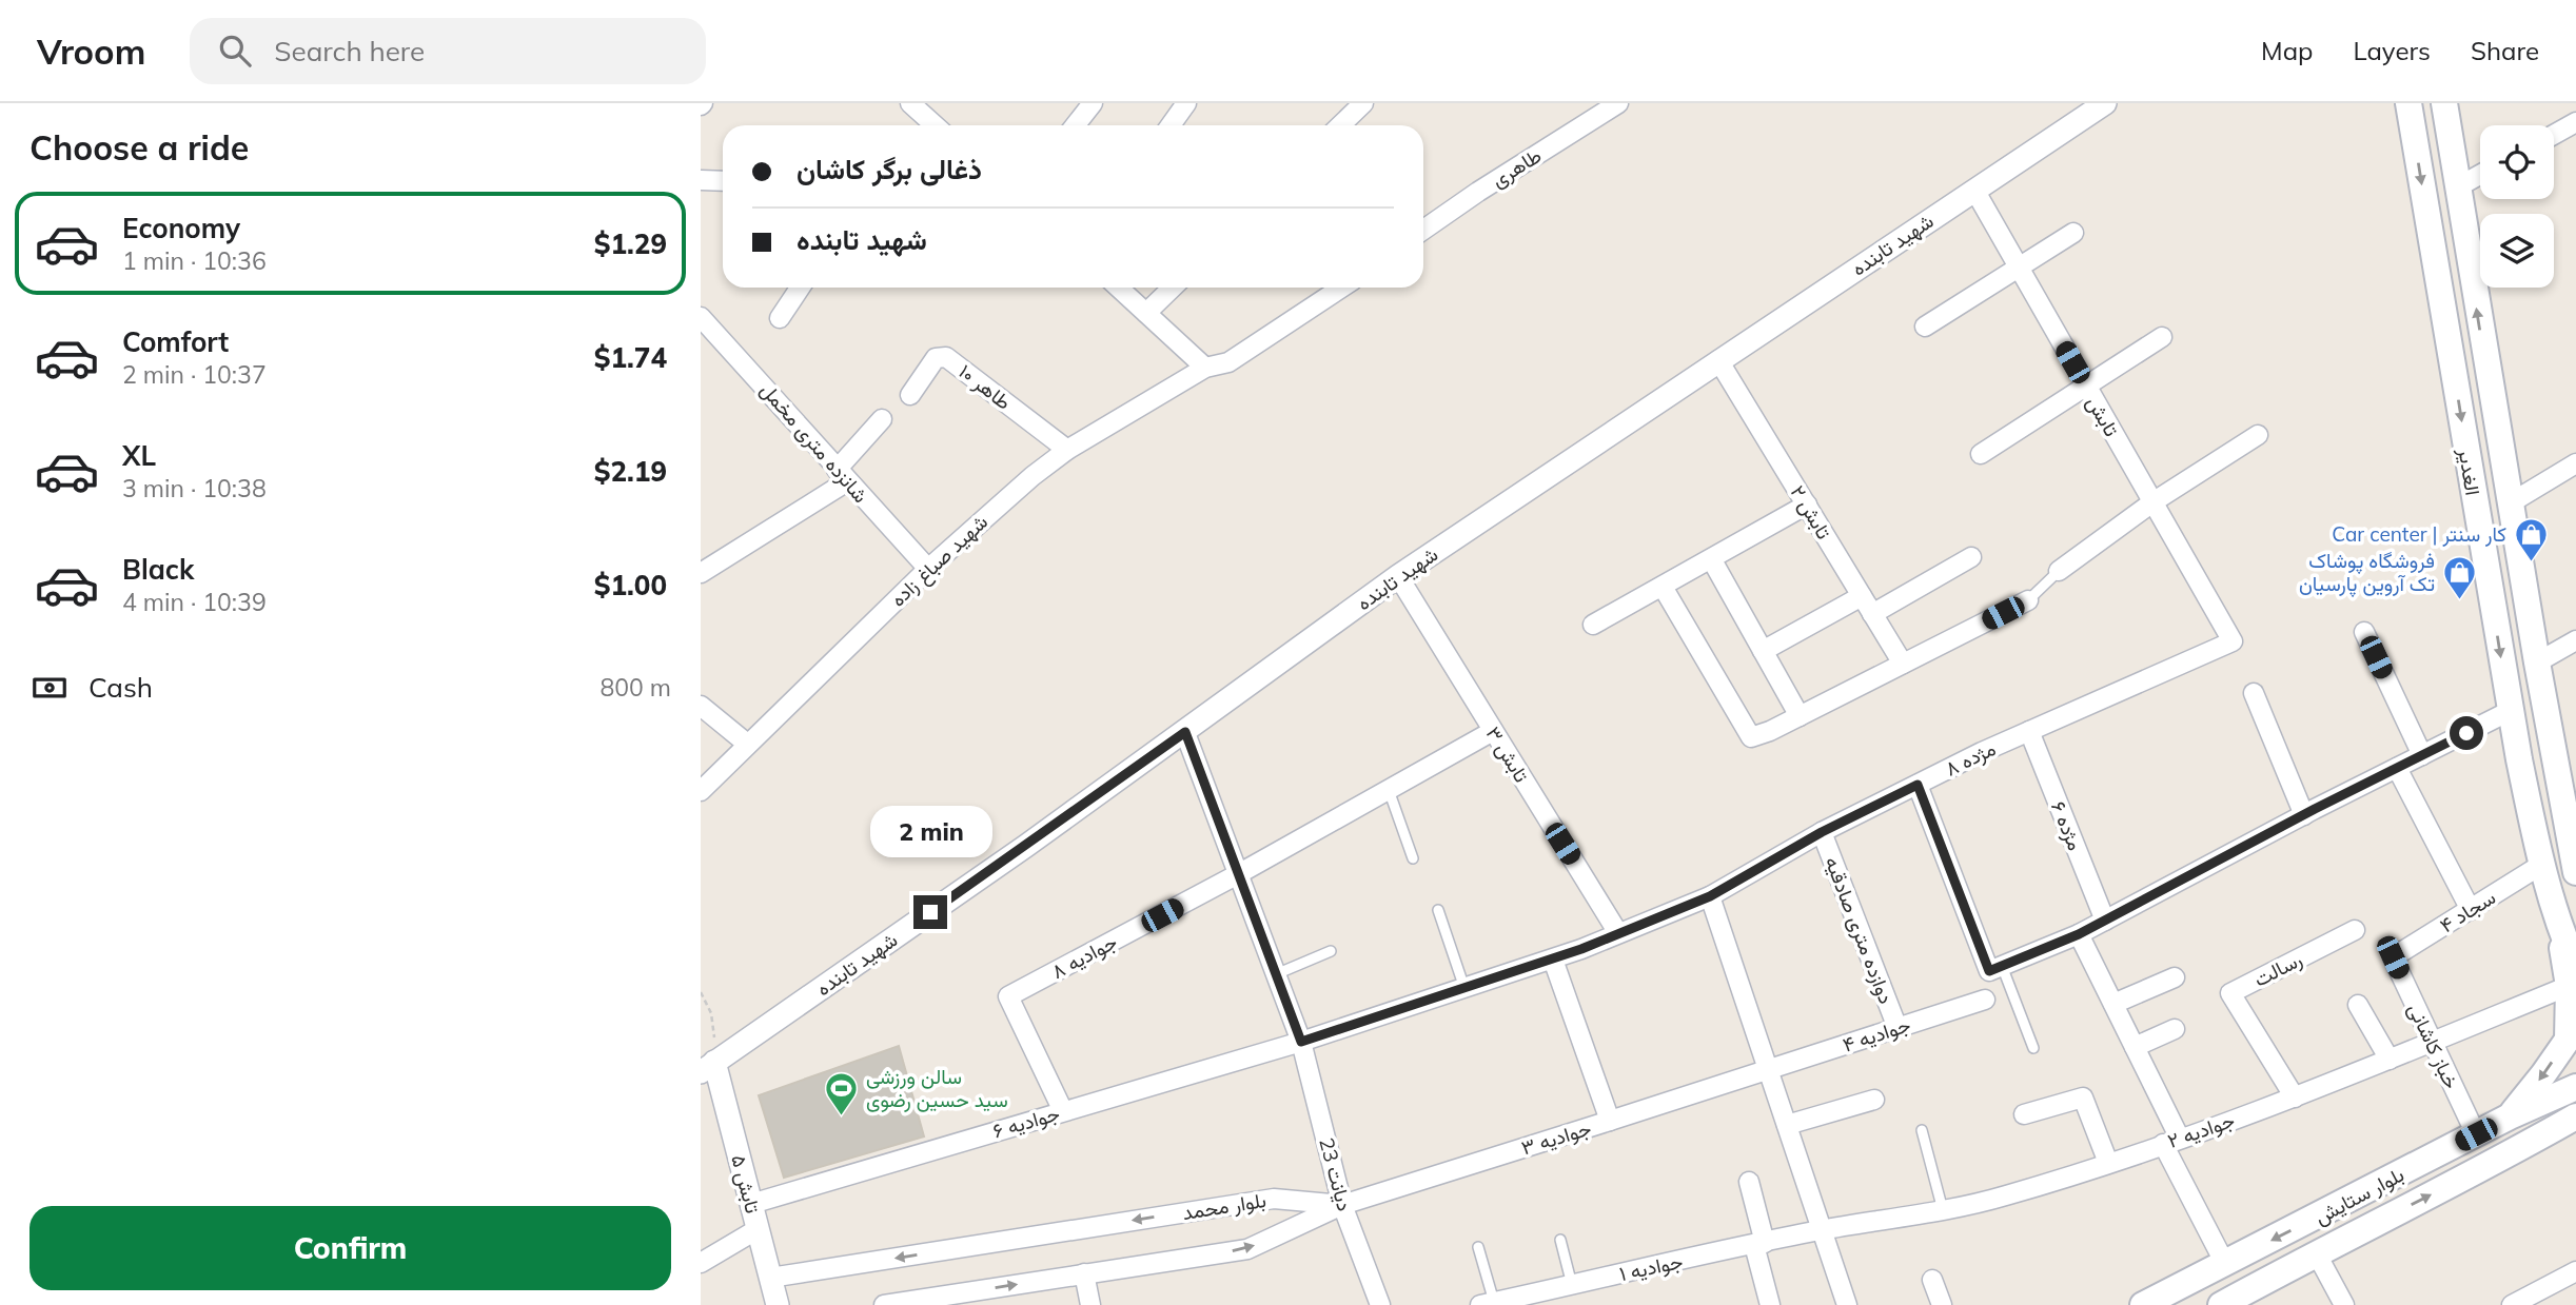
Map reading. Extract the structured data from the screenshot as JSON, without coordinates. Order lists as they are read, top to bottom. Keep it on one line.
{"streets":{"main road":["الغدیر","بلوار ستایش"],"street":["طاهری","شهید تابنده","طاهر ۱۰","تابش","شانزده متری مخمل","تابش ۲","شهید صباغ زاده","تابش ۳","مژده ۸","مژده ۶","سجاد ۴","دوازده متری صادقیه","جوادیه ۸","رسالت","جوادیه ۴","خباز کاشانی","جوادیه ۶","جوادیه ۲","جوادیه ۳","دیانت 23","تابش ۵","بلوار محمد","جوادیه ۱"]},"crossings":[["شهید تابنده","تابش"],["شهید تابنده","تابش ۲"],["شهید تابنده","تابش ۳"],["شهید تابنده","دیانت 23"],["شهید تابنده","تابش ۵"],["طاهر ۱۰","شهید صباغ زاده"],["تابش","مژده ۸"],["شانزده متری مخمل","شهید صباغ زاده"],["الغدیر","سجاد ۴"],["الغدیر","جوادیه ۲"],["تابش ۳","مژده ۸"],["تابش ۳","جوادیه ۸"],["مژده ۸","مژده ۶"],["مژده ۸","دوازده متری صادقیه"],["مژده ۸","جوادیه ۶"],["مژده ۸","دیانت 23"],["سجاد ۴","خباز کاشانی"],["دوازده متری صادقیه","جوادیه ۴"],["جوادیه ۸","جوادیه ۶"],["جوادیه ۸","دیانت 23"],["رسالت","جوادیه ۲"],["جوادیه ۴","جوادیه ۳"],["خباز کاشانی","جوادیه ۲"],["خباز کاشانی","بلوار ستایش"],["جوادیه ۶","دیانت 23"],["جوادیه ۶","تابش ۵"],["جوادیه ۲","جوادیه ۱"],["جوادیه ۳","دیانت 23"],["جوادیه ۳","بلوار محمد"],["دیانت 23","بلوار محمد"],["تابش ۵","بلوار محمد"]],"places":{"shop":["Car center | کار سنتر","فروشگاه پوشاک تک آروین پارسیان"],"sports":["سالن ورزشی سید حسین رضوی"]},"page":{"header":"Vroom","search":"Search here","nav":["Map","Layers","Share"],"heading":"Choose a ride","banner":["ذغالی برگر کاشان","شهید تابنده"],"list":[{"name":"Economy","note":"1 min · 10:36","value":"$1.29"},{"name":"Comfort","note":"2 min · 10:37","value":"$1.74"},{"name":"XL","note":"3 min · 10:38","value":"$2.19"},{"name":"Black","note":"4 min · 10:39","value":"$1.00"}],"pay":["Cash","800 m"],"bubble":"2 min","buttons":"Confirm"}}
